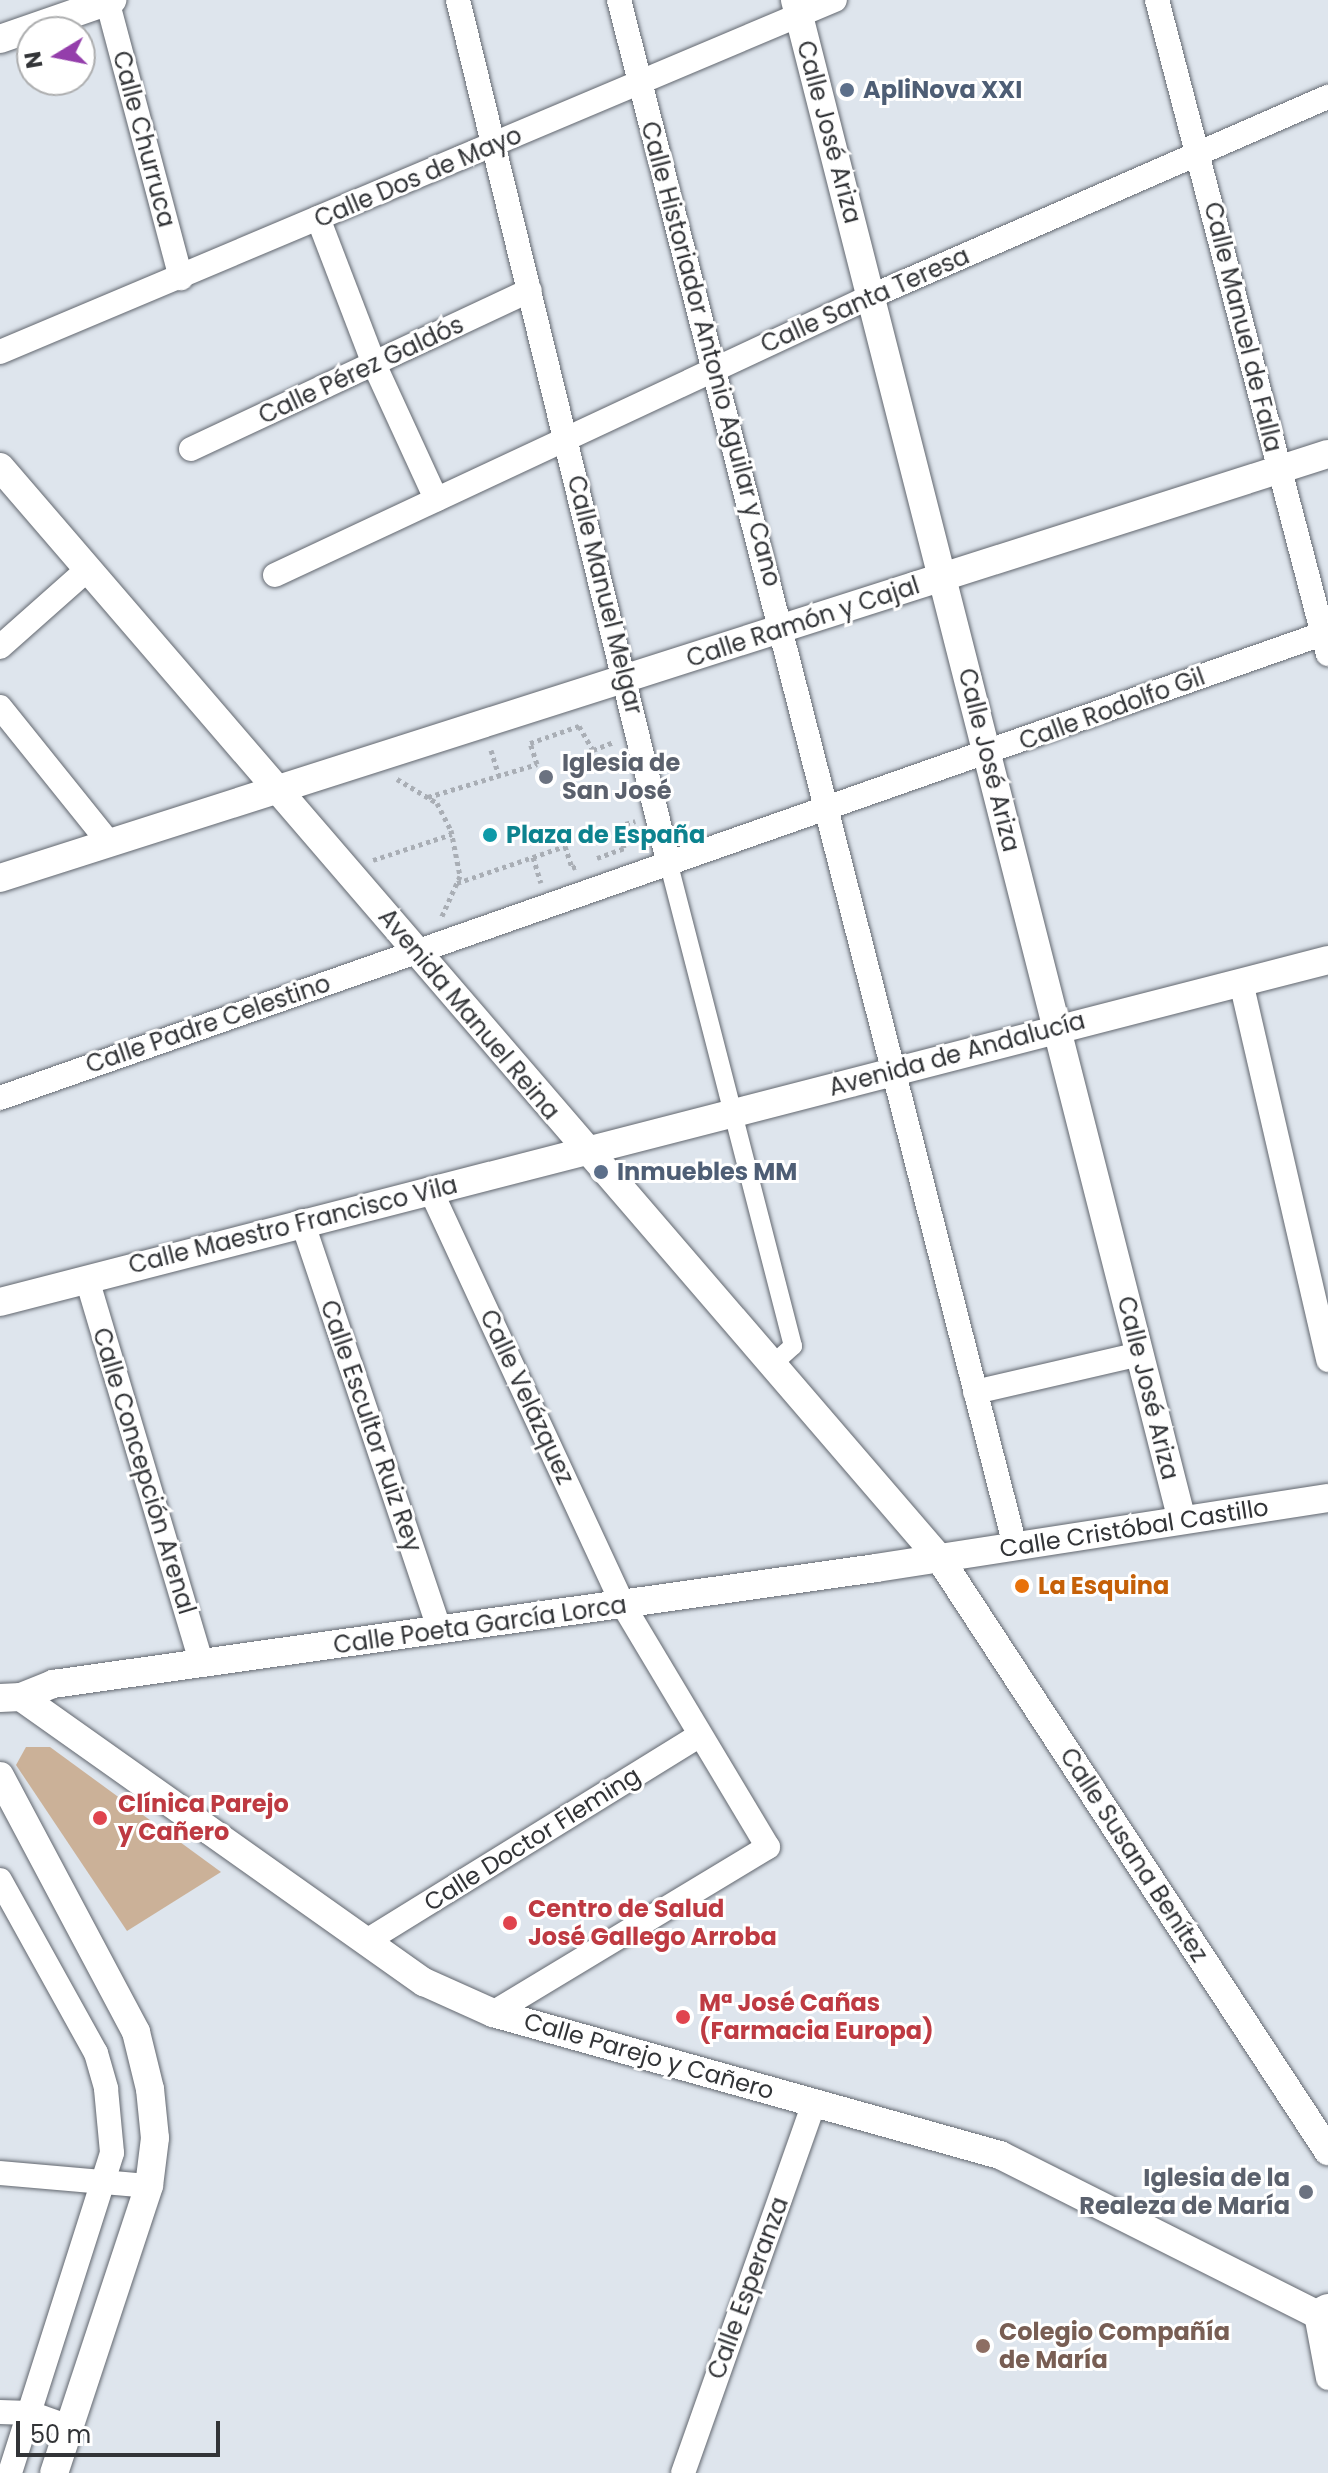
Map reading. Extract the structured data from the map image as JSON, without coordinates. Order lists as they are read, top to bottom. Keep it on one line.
{"streets":{"street":["Calle José Ariza","Calle Churruca","Calle Dos de Mayo","Calle Santa Teresa","Calle Manuel de Falla","Calle Historiador Antonio Aguilar y Cano","Calle Pérez Galdós","Calle Manuel Melgar","Calle Ramón y Cajal","Calle Rodolfo Gil","Avenida Manuel Reina","Calle Padre Celestino","Avenida de Andalucía","Calle Maestro Francisco Vila","Calle Velázquez","Calle Escultor Ruiz Rey","Calle Concepción Arenal","Calle Cristóbal Castillo","Calle Poeta García Lorca","Calle Doctor Fleming","Calle Susana Benítez","Calle Parejo y Cañero","Calle Esperanza"]},"crossings":[["Calle José Ariza","Calle Dos de Mayo"],["Calle José Ariza","Calle Santa Teresa"],["Calle José Ariza","Calle Ramón y Cajal"],["Calle José Ariza","Calle Rodolfo Gil"],["Calle José Ariza","Avenida de Andalucía"],["Calle José Ariza","Calle Cristóbal Castillo"],["Calle Churruca","Calle Dos de Mayo"],["Calle Dos de Mayo","Calle Historiador Antonio Aguilar y Cano"],["Calle Dos de Mayo","Calle Manuel Melgar"],["Calle Santa Teresa","Calle Manuel de Falla"],["Calle Santa Teresa","Calle Historiador Antonio Aguilar y Cano"],["Calle Santa Teresa","Calle Manuel Melgar"],["Calle Manuel de Falla","Calle Ramón y Cajal"],["Calle Manuel de Falla","Calle Rodolfo Gil"],["Calle Historiador Antonio Aguilar y Cano","Calle Ramón y Cajal"],["Calle Historiador Antonio Aguilar y Cano","Calle Rodolfo Gil"],["Calle Historiador Antonio Aguilar y Cano","Avenida de Andalucía"],["Calle Historiador Antonio Aguilar y Cano","Calle Cristóbal Castillo"],["Calle Pérez Galdós","Calle Manuel Melgar"],["Calle Manuel Melgar","Calle Ramón y Cajal"],["Calle Manuel Melgar","Calle Rodolfo Gil"],["Calle Manuel Melgar","Avenida Manuel Reina"],["Calle Manuel Melgar","Avenida de Andalucía"],["Calle Ramón y Cajal","Avenida Manuel Reina"],["Avenida Manuel Reina","Calle Padre Celestino"],["Avenida Manuel Reina","Avenida de Andalucía"],["Avenida Manuel Reina","Calle Maestro Francisco Vila"],["Avenida Manuel Reina","Calle Cristóbal Castillo"],["Avenida Manuel Reina","Calle Poeta García Lorca"],["Avenida Manuel Reina","Calle Susana Benítez"],["Avenida de Andalucía","Calle Maestro Francisco Vila"],["Calle Maestro Francisco Vila","Calle Velázquez"],["Calle Maestro Francisco Vila","Calle Escultor Ruiz Rey"],["Calle Maestro Francisco Vila","Calle Concepción Arenal"],["Calle Velázquez","Calle Poeta García Lorca"],["Calle Velázquez","Calle Doctor Fleming"],["Calle Velázquez","Calle Parejo y Cañero"],["Calle Escultor Ruiz Rey","Calle Poeta García Lorca"],["Calle Concepción Arenal","Calle Poeta García Lorca"],["Calle Cristóbal Castillo","Calle Poeta García Lorca"],["Calle Cristóbal Castillo","Calle Susana Benítez"],["Calle Poeta García Lorca","Calle Susana Benítez"],["Calle Poeta García Lorca","Calle Parejo y Cañero"],["Calle Doctor Fleming","Calle Parejo y Cañero"],["Calle Parejo y Cañero","Calle Esperanza"]],"places":["ApliNova XXI","Iglesia de San José","Plaza de España","Inmuebles MM","La Esquina","Clínica Parejo y Cañero","Centro de Salud José Gallego Arroba","Mª José Cañas (Farmacia Europa)","Iglesia de la Realeza de María","Colegio Compañía de María"],"scale_bar":"50 m","north":"left"}
